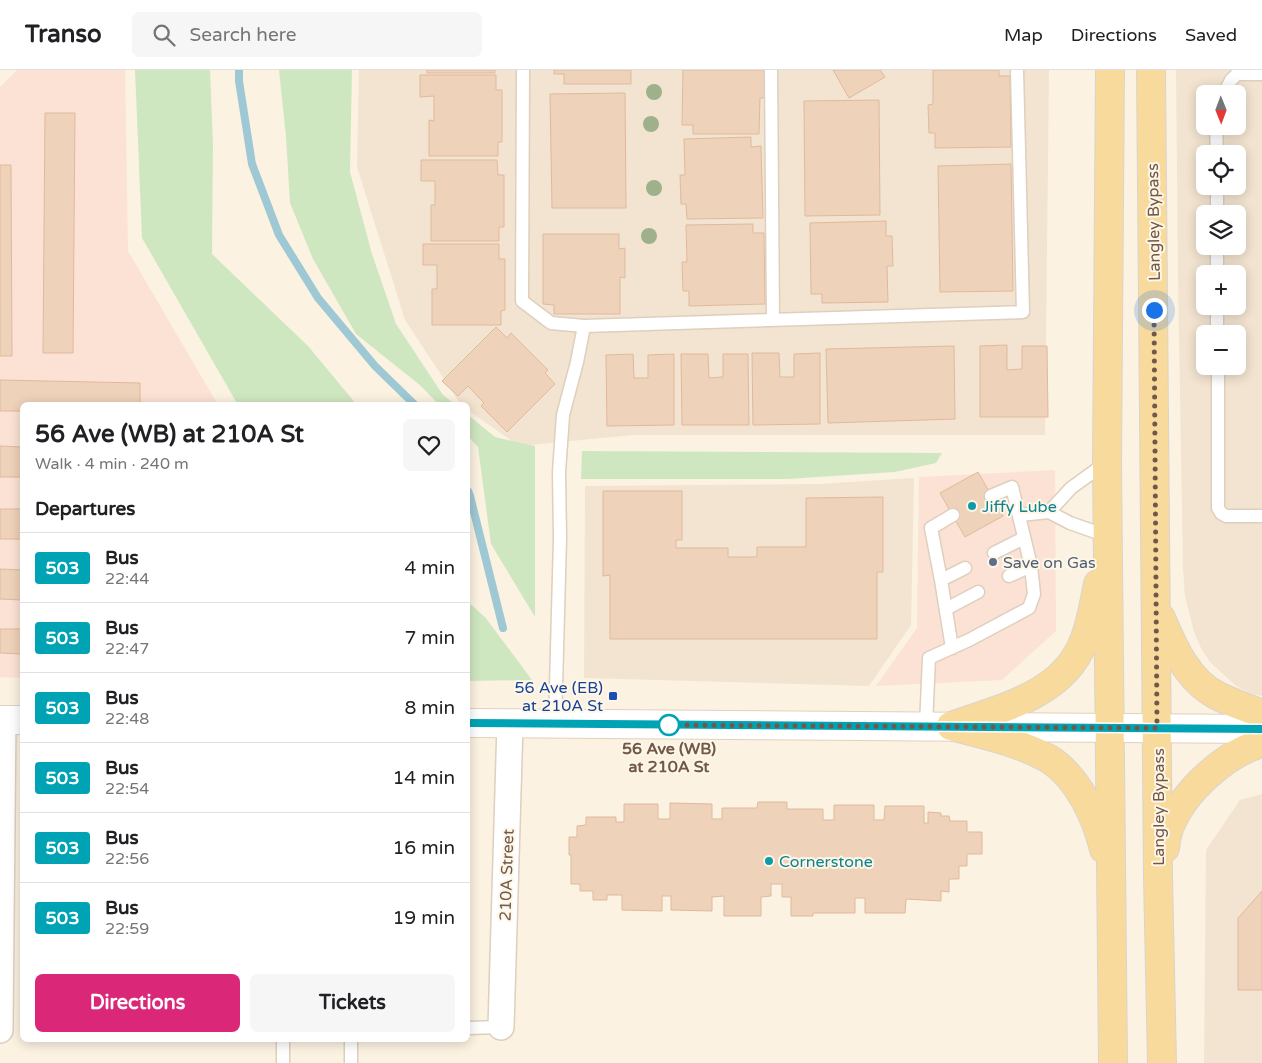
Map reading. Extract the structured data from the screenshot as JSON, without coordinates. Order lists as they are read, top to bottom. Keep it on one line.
{"streets":{"main road":["Langley Bypass"],"street":["210A Street"]},"places":{"other":["Jiffy Lube","Save on Gas","56 Ave (WB) at 210A St","Cornerstone"],"transit":["56 Ave (EB) at 210A St"]},"lines":["bus line 503"],"north":"bottom","page":{"header":"Transo","search":"Search here","nav":["Map","Directions","Saved"],"map_buttons":["+","−"],"heading":[["56 Ave (WB) at 210A St","Walk · 4 min · 240 m"],"Departures"],"list":[{"mark":"503","name":"Bus","note":"22:44","value":"4 min"},{"mark":"503","name":"Bus","note":"22:47","value":"7 min"},{"mark":"503","name":"Bus","note":"22:48","value":"8 min"},{"mark":"503","name":"Bus","note":"22:54","value":"14 min"},{"mark":"503","name":"Bus","note":"22:56","value":"16 min"},{"mark":"503","name":"Bus","note":"22:59","value":"19 min"}],"buttons":["Directions","Tickets"]}}
